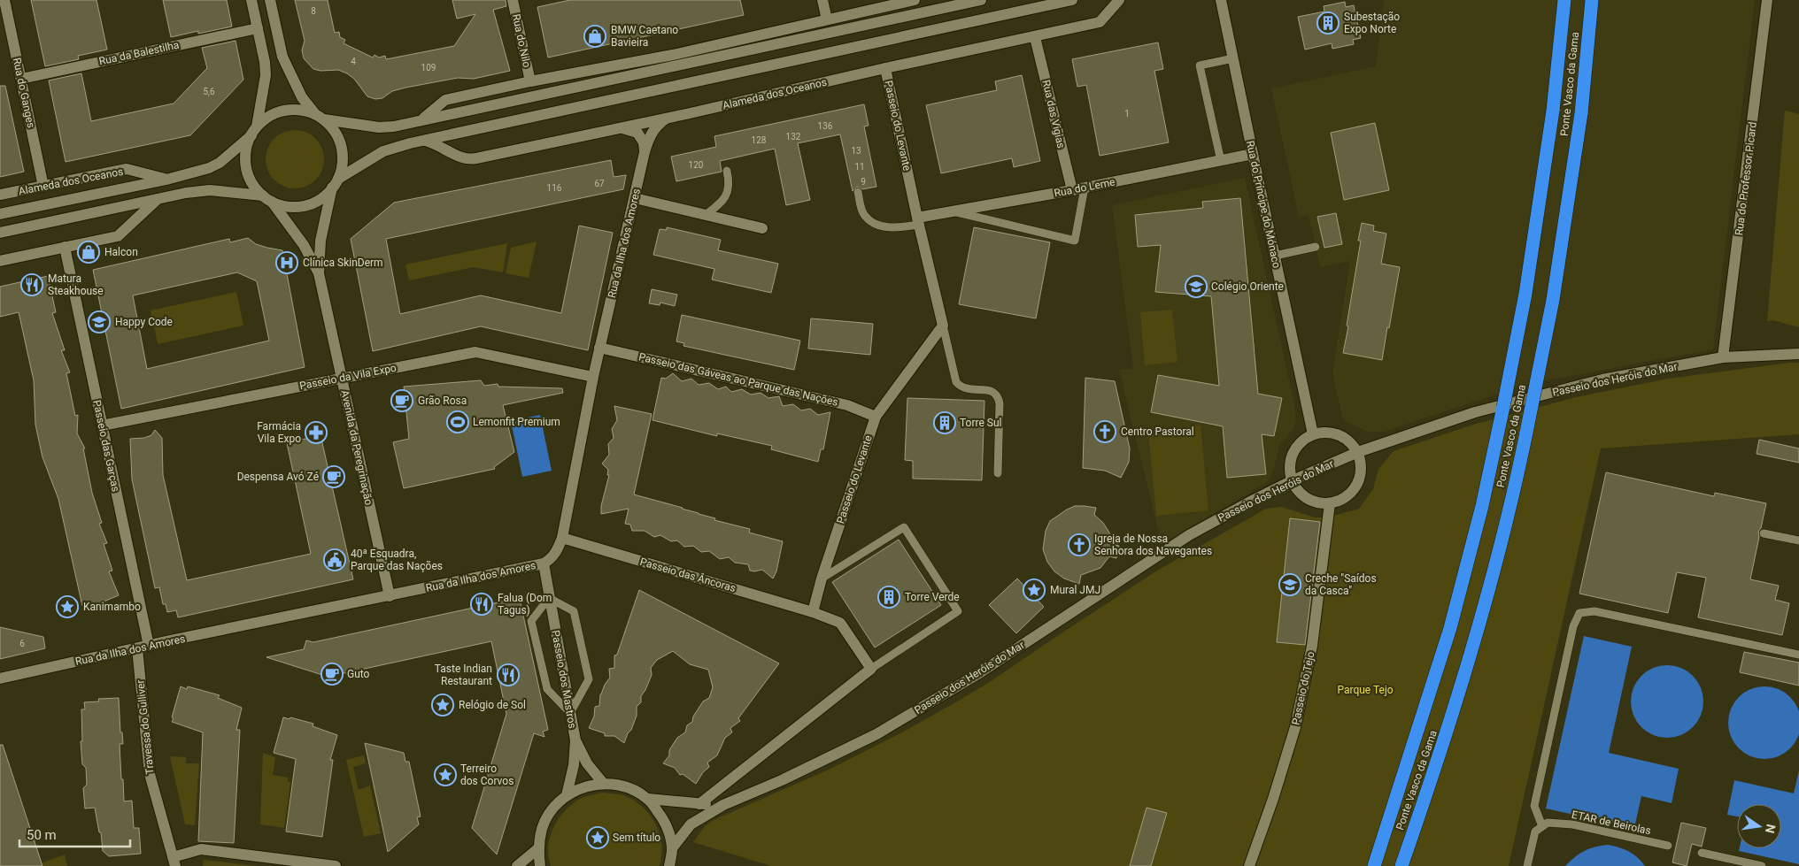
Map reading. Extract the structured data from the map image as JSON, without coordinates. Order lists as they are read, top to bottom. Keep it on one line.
{"streets":{"highway":["Ponte Vasco da Gama"],"street":["Rua do Nilo","Rua da Balestilha","Rua do Ganges","Alameda dos Oceanos","Rua das Vigias","Passeio do Levante","Rua do Professor Picard","Rua do Leme","Rua do Príncipe do Mónaco","Rua da Ilha dos Amores","Passeio da Vila Expo","Passeio das Gáveas ao Parque das Nações","Passeio dos Heróis do Mar","Passeio das Garças","Avenida da Peregrinação","Passeio das Âncoras","Passeio dos Mastros","Passeio do Tejo","Travessa do Gulliver"],"lane":["ETAR de Beirolas"]},"crossings":[["Rua da Balestilha","Rua do Ganges"],["Rua do Ganges","Alameda dos Oceanos"],["Alameda dos Oceanos","Rua das Vigias"],["Alameda dos Oceanos","Passeio do Levante"],["Alameda dos Oceanos","Rua da Ilha dos Amores"],["Alameda dos Oceanos","Avenida da Peregrinação"],["Rua das Vigias","Rua do Leme"],["Passeio do Levante","Rua do Leme"],["Passeio do Levante","Passeio das Gáveas ao Parque das Nações"],["Passeio do Levante","Passeio das Âncoras"],["Rua do Professor Picard","Passeio dos Heróis do Mar"],["Rua do Leme","Rua do Príncipe do Mónaco"],["Rua da Ilha dos Amores","Passeio da Vila Expo"],["Rua da Ilha dos Amores","Passeio das Gáveas ao Parque das Nações"],["Rua da Ilha dos Amores","Passeio das Garças"],["Rua da Ilha dos Amores","Avenida da Peregrinação"],["Rua da Ilha dos Amores","Passeio das Âncoras"],["Rua da Ilha dos Amores","Passeio dos Mastros"],["Rua da Ilha dos Amores","Travessa do Gulliver"],["Passeio da Vila Expo","Passeio das Garças"],["Passeio da Vila Expo","Avenida da Peregrinação"]],"parks":["Parque Tejo"],"places":{"building":["Subestação Expo Norte","Torre Sul","Torre Verde"],"shop":["BMW Caetano Bavieira","Halcon"],"hospital":["Clínica SkinDerm"],"restaurant":["Matura Steakhouse","Falua (Dom Tagus)","Taste Indian Restaurant"],"school or university":["Colégio Oriente","Happy Code","Creche \"Saídos da Casca\""],"cafe":["Grão Rosa","Despensa Avó Zé","Guto"],"sports":["Lemonfit Premium"],"church":["Centro Pastoral","Igreja de Nossa Senhora dos Navegantes"],"pharmacy":["Farmácia Vila Expo"],"public building":["40ª Esquadra, Parque das Nações"],"place":["Mural JMJ","Kanimambo","Relógio de Sol","Terreiro dos Corvos","Sem título"]},"house_numbers":["8","4","109","5,6","1","136","132","128","13","120","11","9","67","116","6"],"scale_bar":"50 m","north":"right"}
